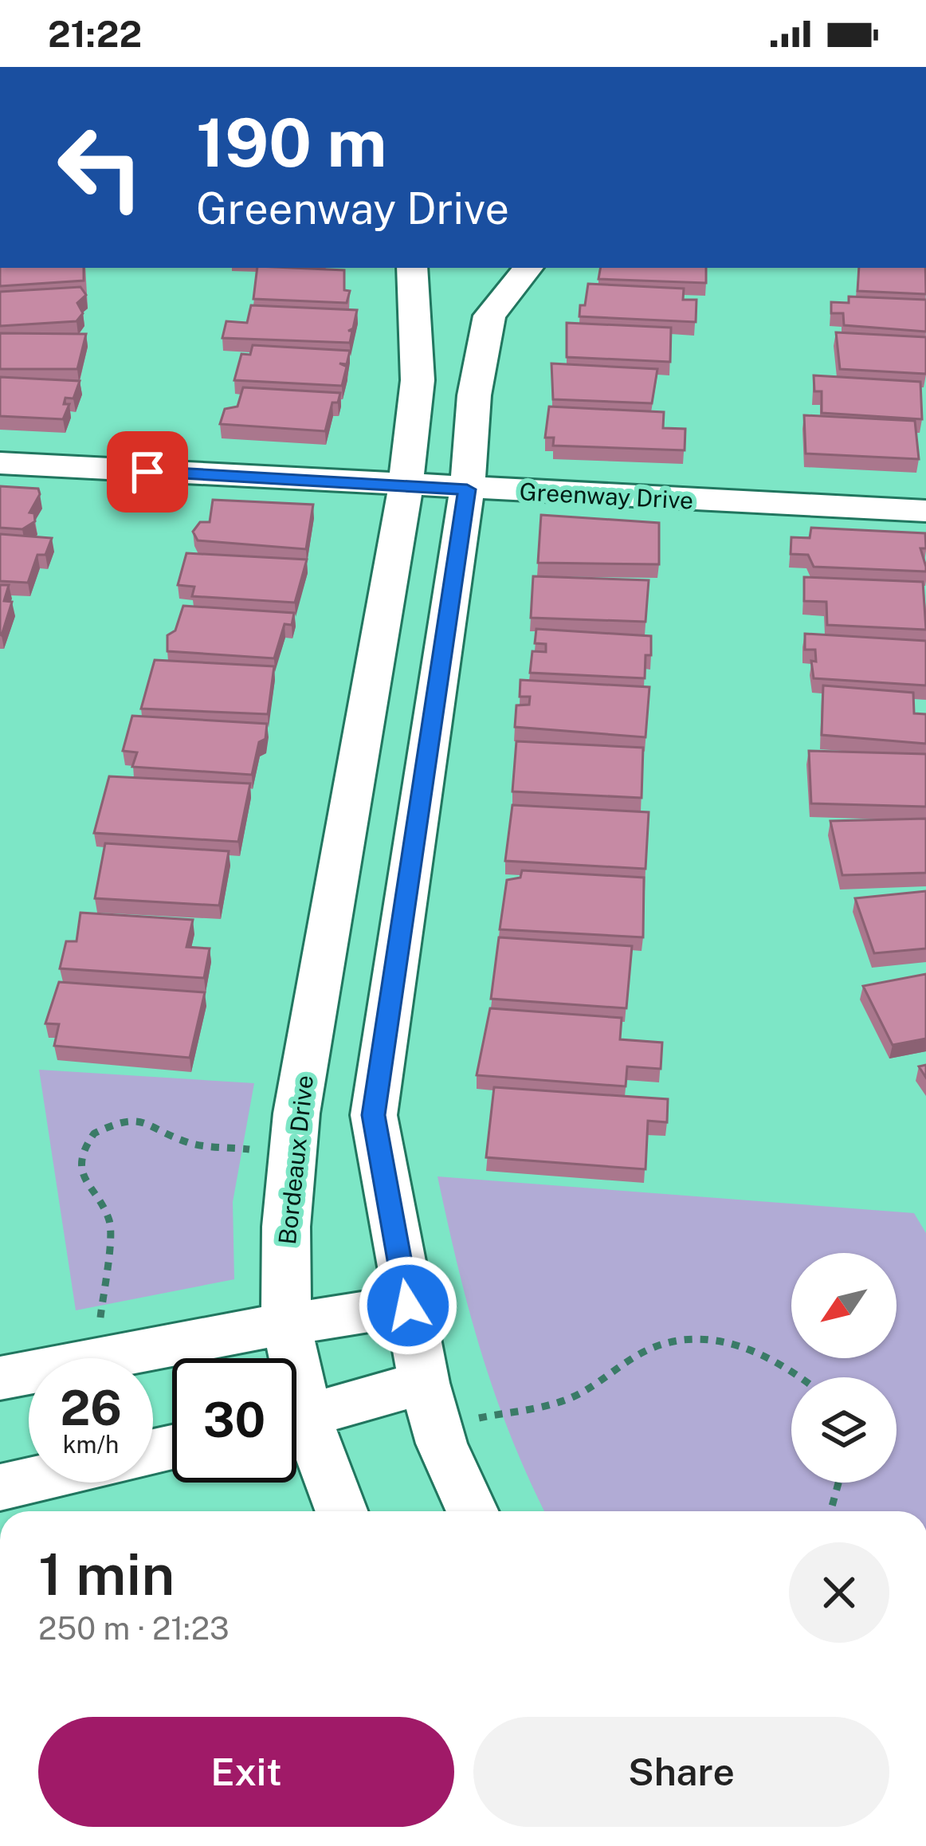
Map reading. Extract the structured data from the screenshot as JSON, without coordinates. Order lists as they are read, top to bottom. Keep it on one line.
{"streets":{"street":["Greenway Drive","Bordeaux Drive"]},"crossings":[["Greenway Drive","Bordeaux Drive"]],"north":"bottom left","page":{"status":"21:22","turn":["190 m","Greenway Drive"],"speed":"26 km/h","limit":"30","heading":["1 min","250 m · 21:23"],"buttons":["Exit","Share"]}}
